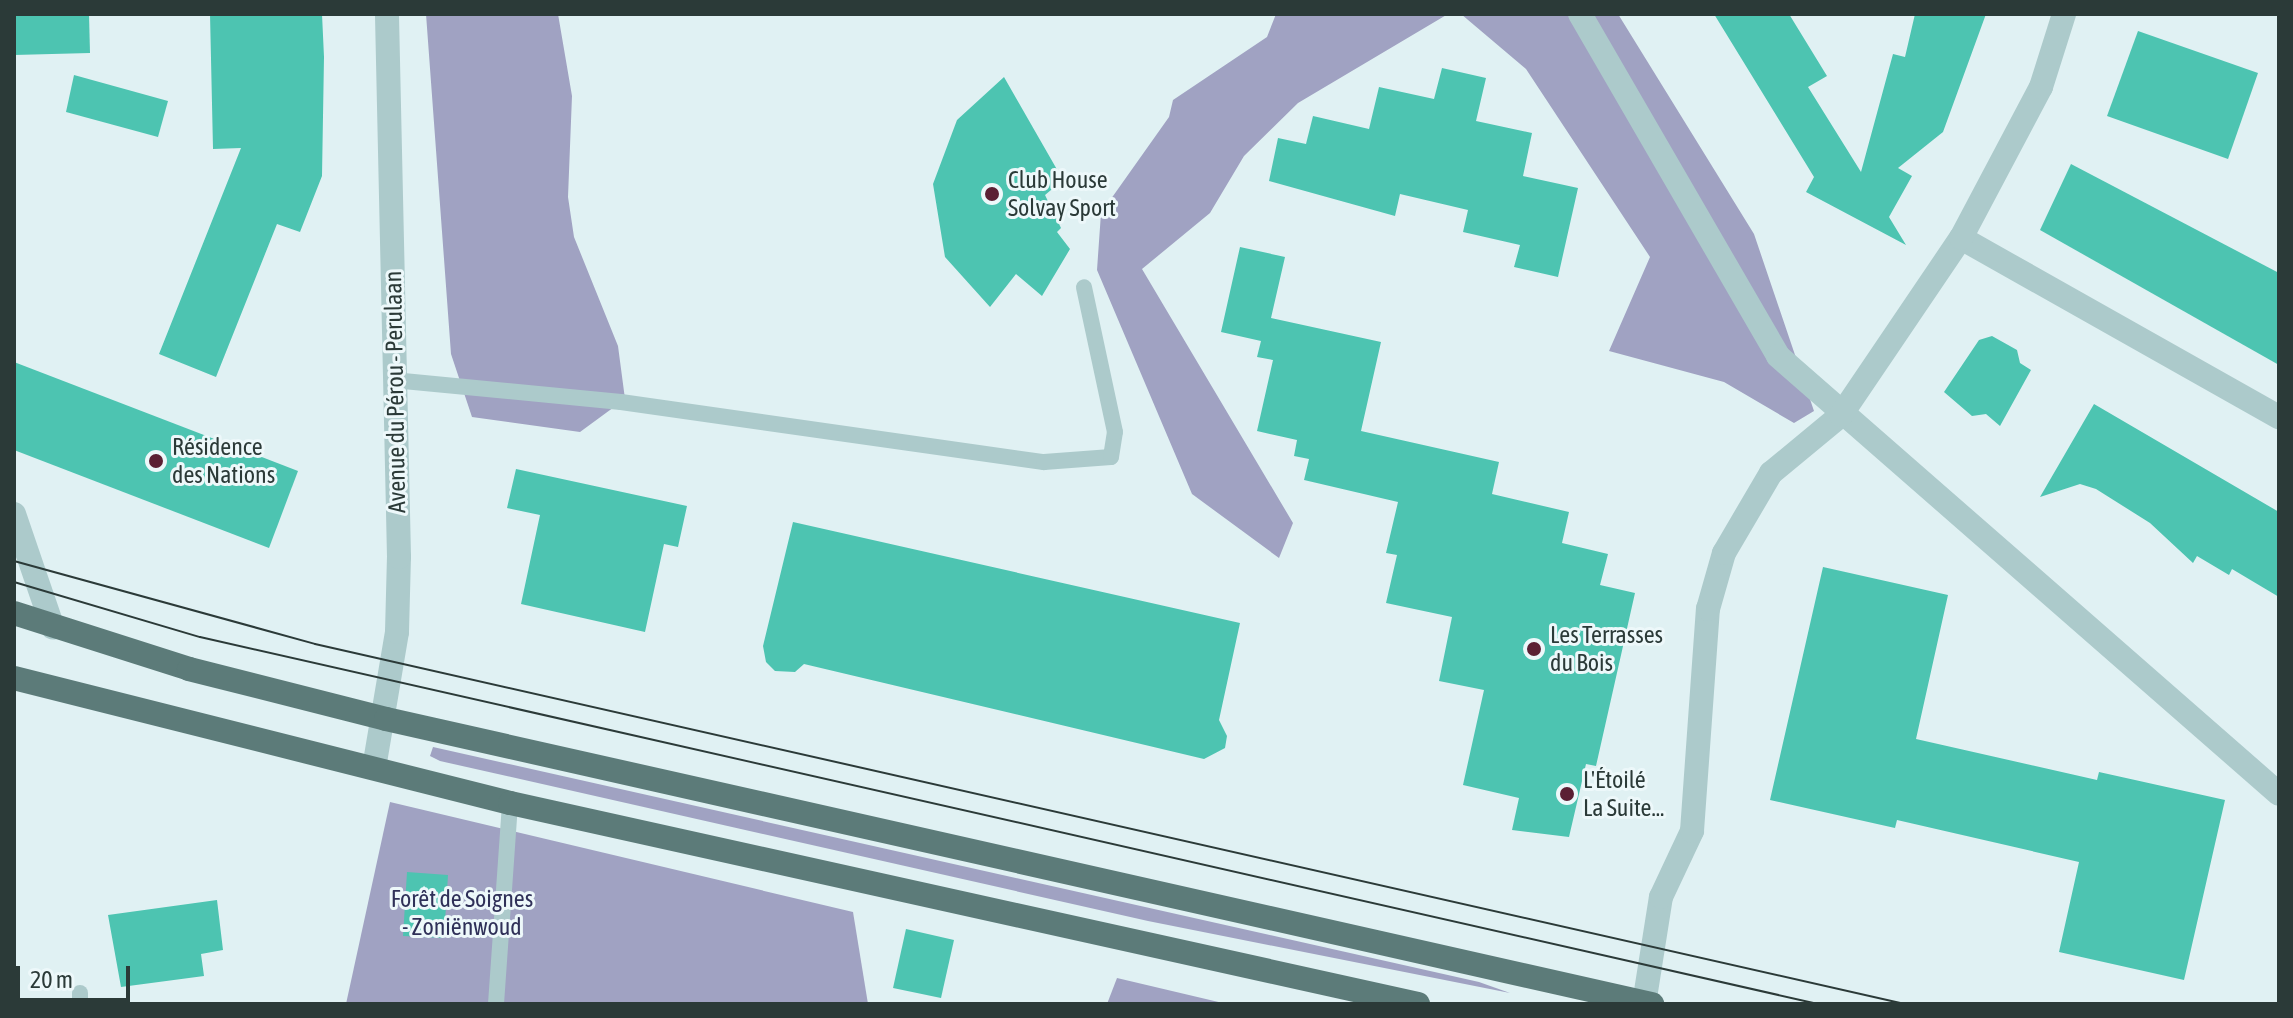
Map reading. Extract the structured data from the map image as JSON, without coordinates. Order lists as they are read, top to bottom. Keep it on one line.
{"streets":{"street":["Avenue du Pérou - Perulaan"]},"parks":["Forêt de Soignes - Zoniënwoud"],"places":["Club House Solvay Sport","Résidence des Nations","Les Terrasses du Bois","L'Étoilé La Suite..."],"scale_bar":"20 m"}
